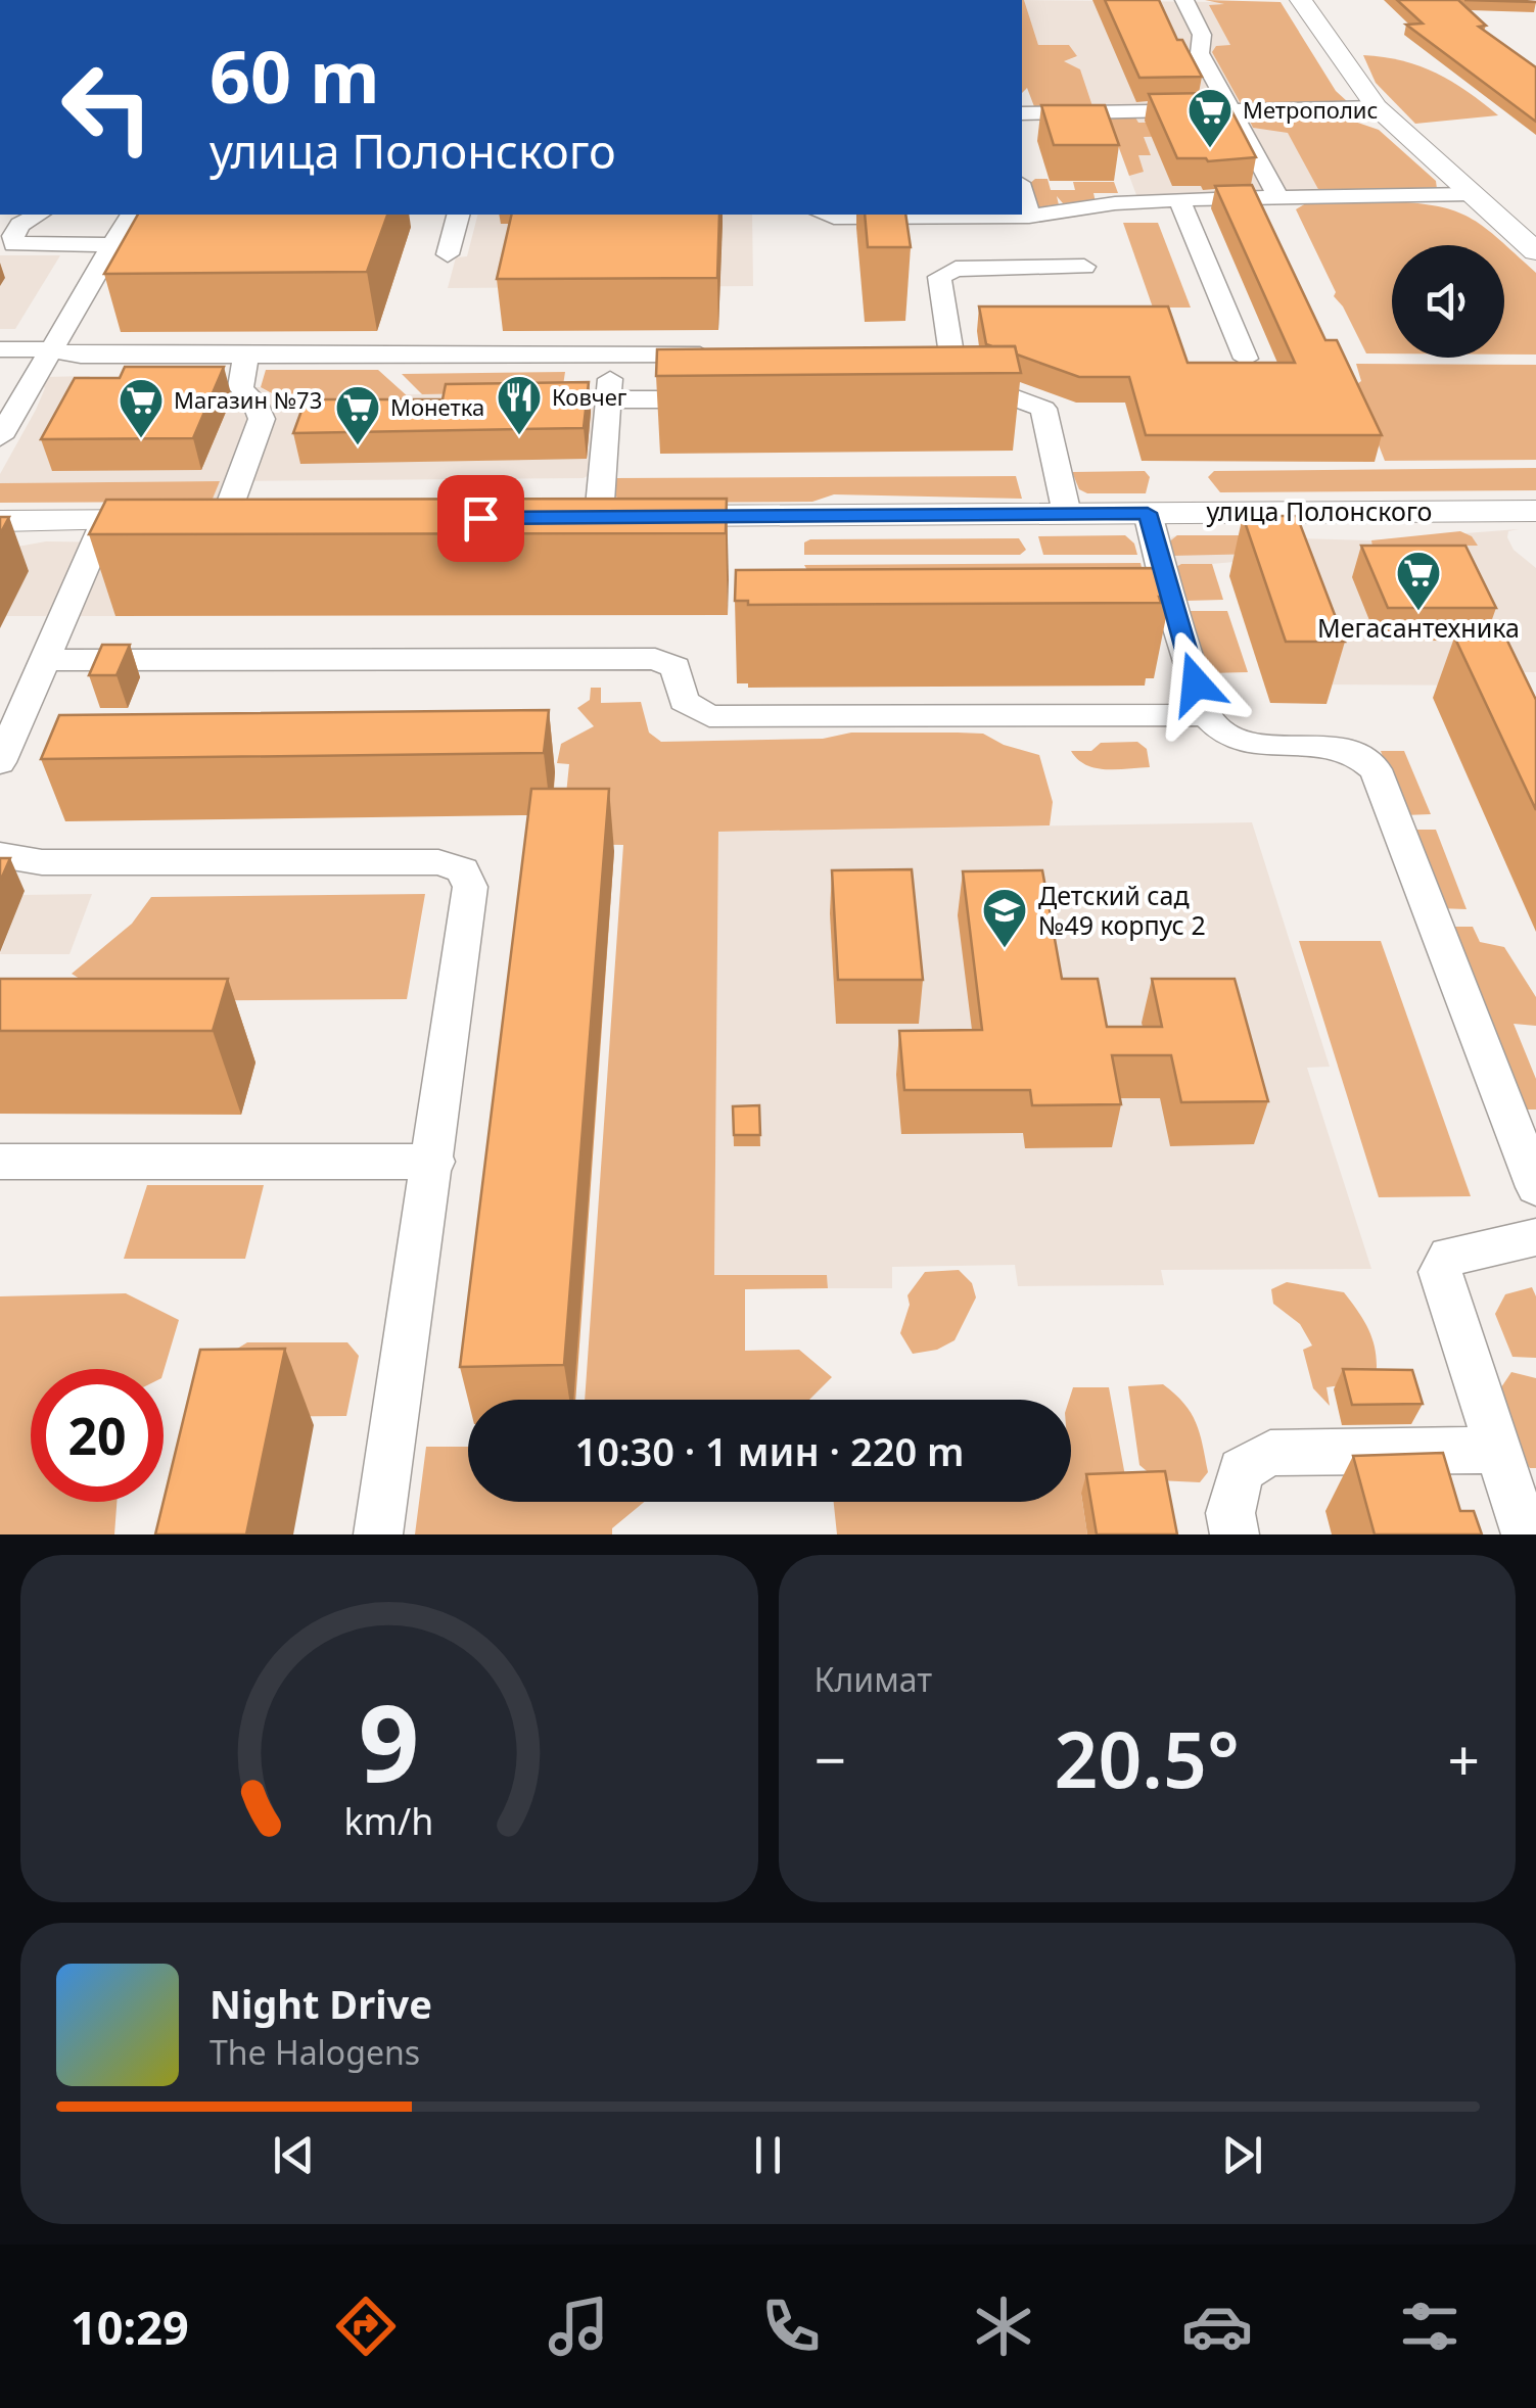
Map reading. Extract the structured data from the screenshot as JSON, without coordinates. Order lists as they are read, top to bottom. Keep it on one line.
{"streets":{"main road":["улица Полонского"]},"places":{"supermarket":["Метрополис","Магазин №73","Монетка","Мегасантехника"],"restaurant":["Ковчег"],"school or university":["Детский сад №49 корпус 2"]},"page":{"turn":["60 m","улица Полонского"],"limit":"20","trip":"10:30 · 1 мин · 220 m","tile":"Климат","heat":["−","20.5°","+"],"song":["Night Drive","The Halogens"],"tabs":"10:29","gauge":["9","km/h"]}}
